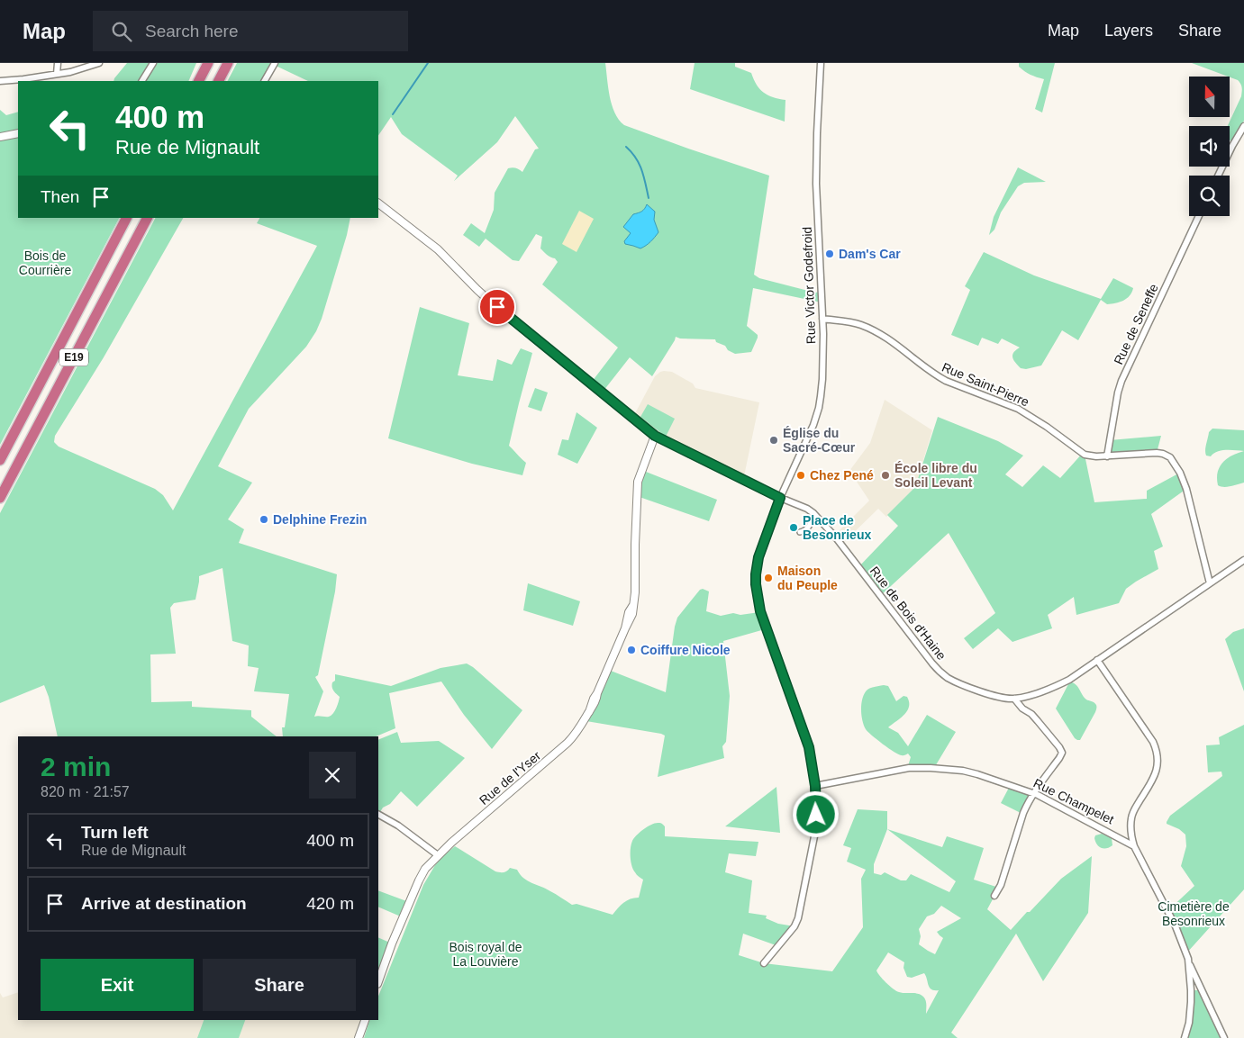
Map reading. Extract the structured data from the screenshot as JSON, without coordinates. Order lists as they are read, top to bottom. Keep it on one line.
{"streets":{"highway":["E19"],"street":["Rue Victor Godefroid","Rue de Seneffe","Rue Saint-Pierre","Rue de Bois d'Haine","Rue de l'Yser","Rue Champelet"]},"crossings":[["Rue Victor Godefroid","Rue Saint-Pierre"],["Rue Victor Godefroid","Rue de Bois d'Haine"],["Rue Victor Godefroid","Rue Champelet"],["Rue de Seneffe","Rue Saint-Pierre"],["Rue Saint-Pierre","Rue de Bois d'Haine"],["Rue de Bois d'Haine","Rue de l'Yser"]],"parks":["Bois de Courrière","Cimetière de Besonrieux","Bois royal de La Louvière"],"places":["Dam's Car","Église du Sacré-Cœur","Chez Pené","École libre du Soleil Levant","Delphine Frezin","Place de Besonrieux","Maison du Peuple","Coiffure Nicole"],"north":"top","page":{"header":"Map","search":"Search here","nav":["Map","Layers","Share"],"turn":["400 m","Rue de Mignault"],"then":"Then","heading":["2 min","820 m · 21:57"],"list":[{"name":"Turn left","note":"Rue de Mignault","value":"400 m"},{"name":"Arrive at destination","value":"420 m"}],"buttons":["Exit","Share"]}}
